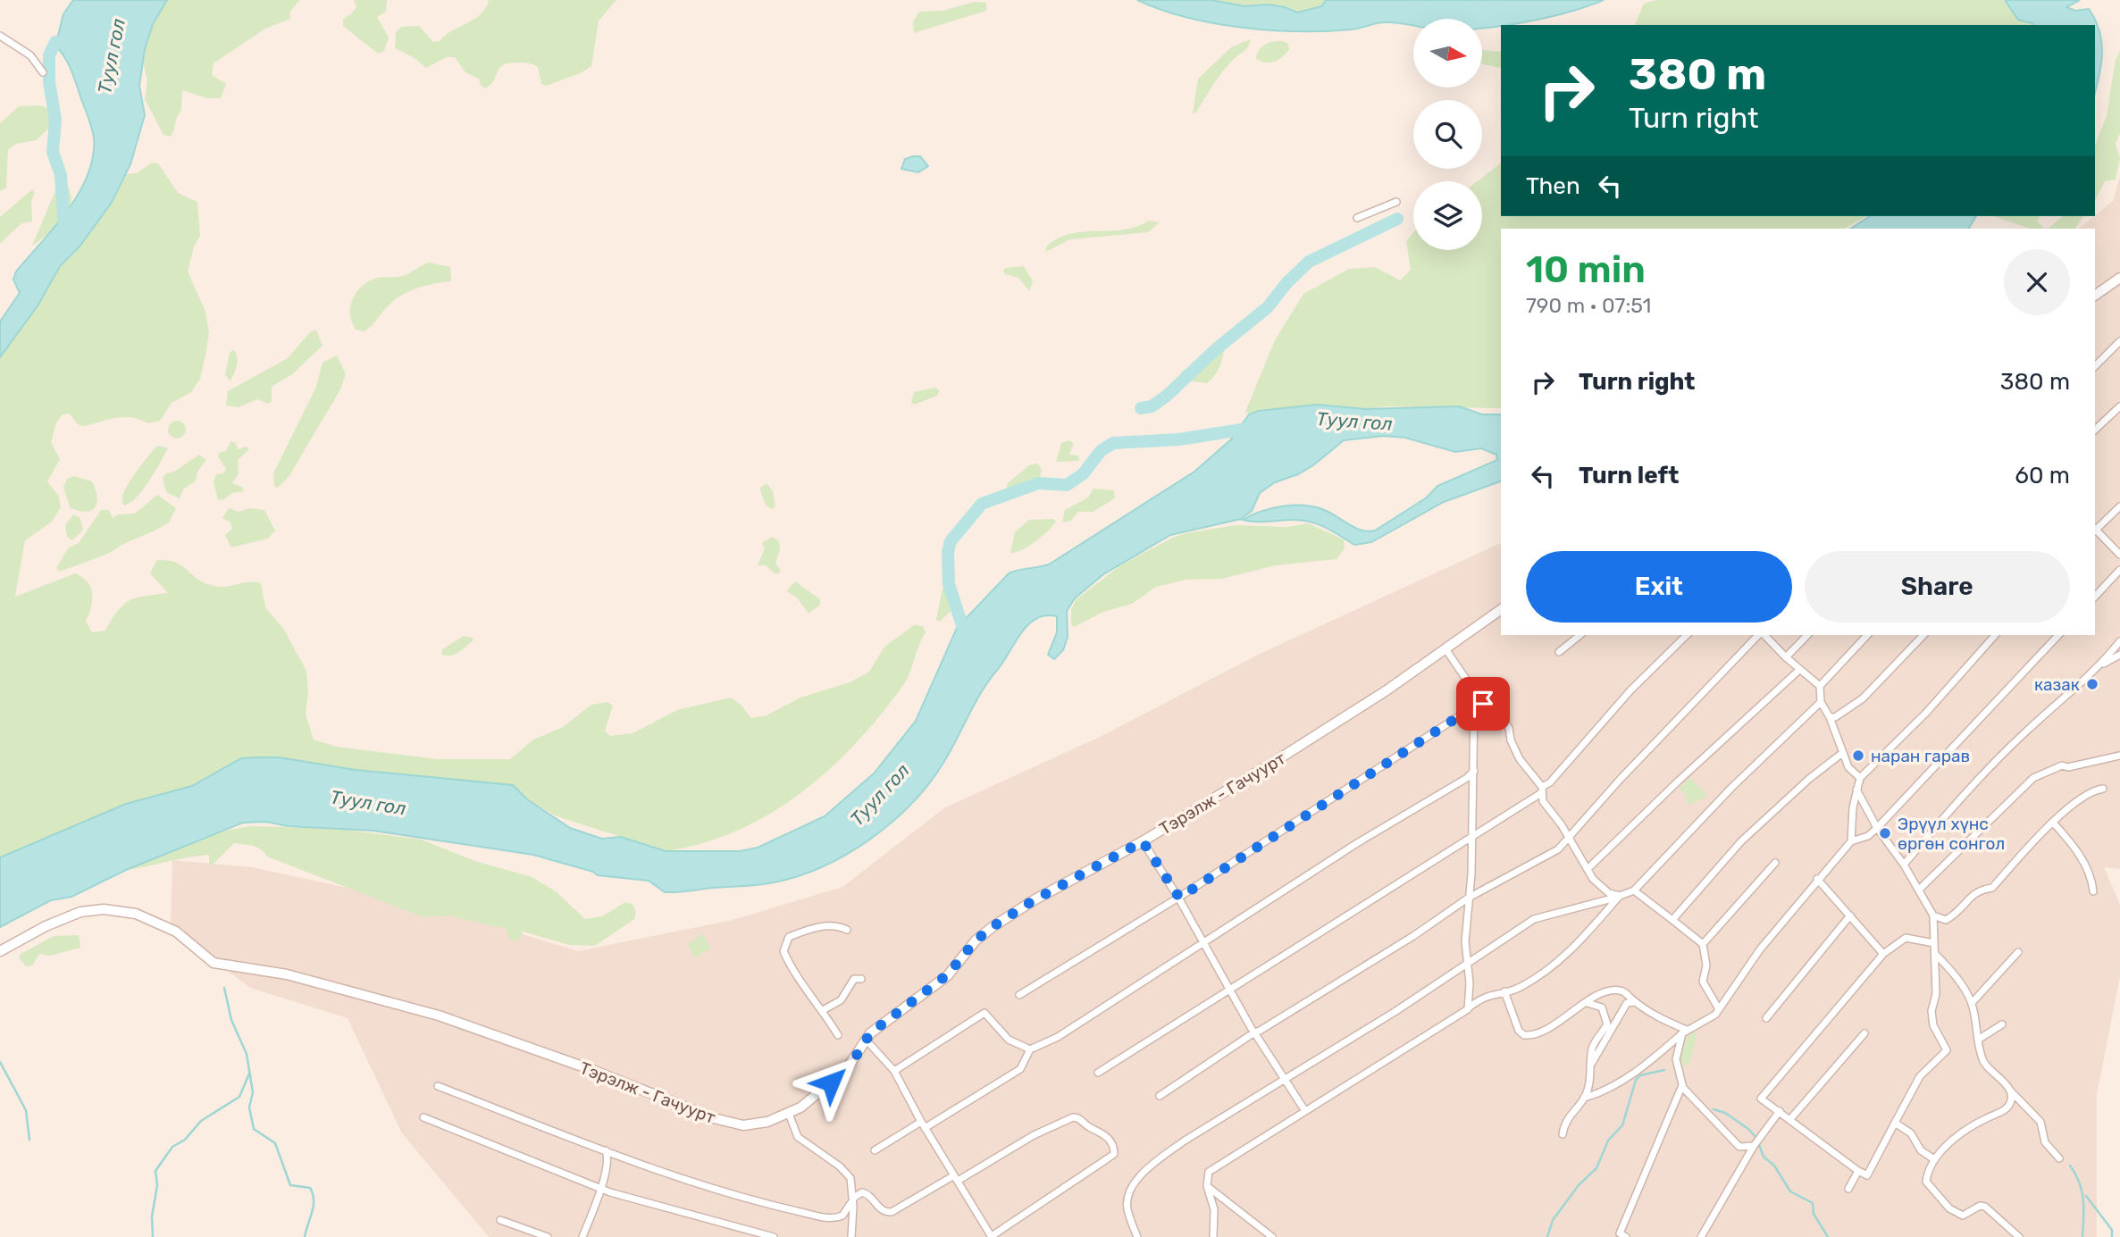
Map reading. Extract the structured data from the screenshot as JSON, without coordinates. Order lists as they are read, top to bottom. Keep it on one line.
{"streets":{"main road":["Тэрэлж - Гачуурт"]},"water":["Туул гол"],"places":["казак","наран гарав","Эрүүл хүнс өргөн сонгол"],"north":"right","page":{"turn":["380 m","Turn right"],"then":"Then","heading":["10 min","790 m · 07:51"],"list":[{"name":"Turn right","value":"380 m"},{"name":"Turn left","value":"60 m"}],"buttons":["Exit","Share"]}}
